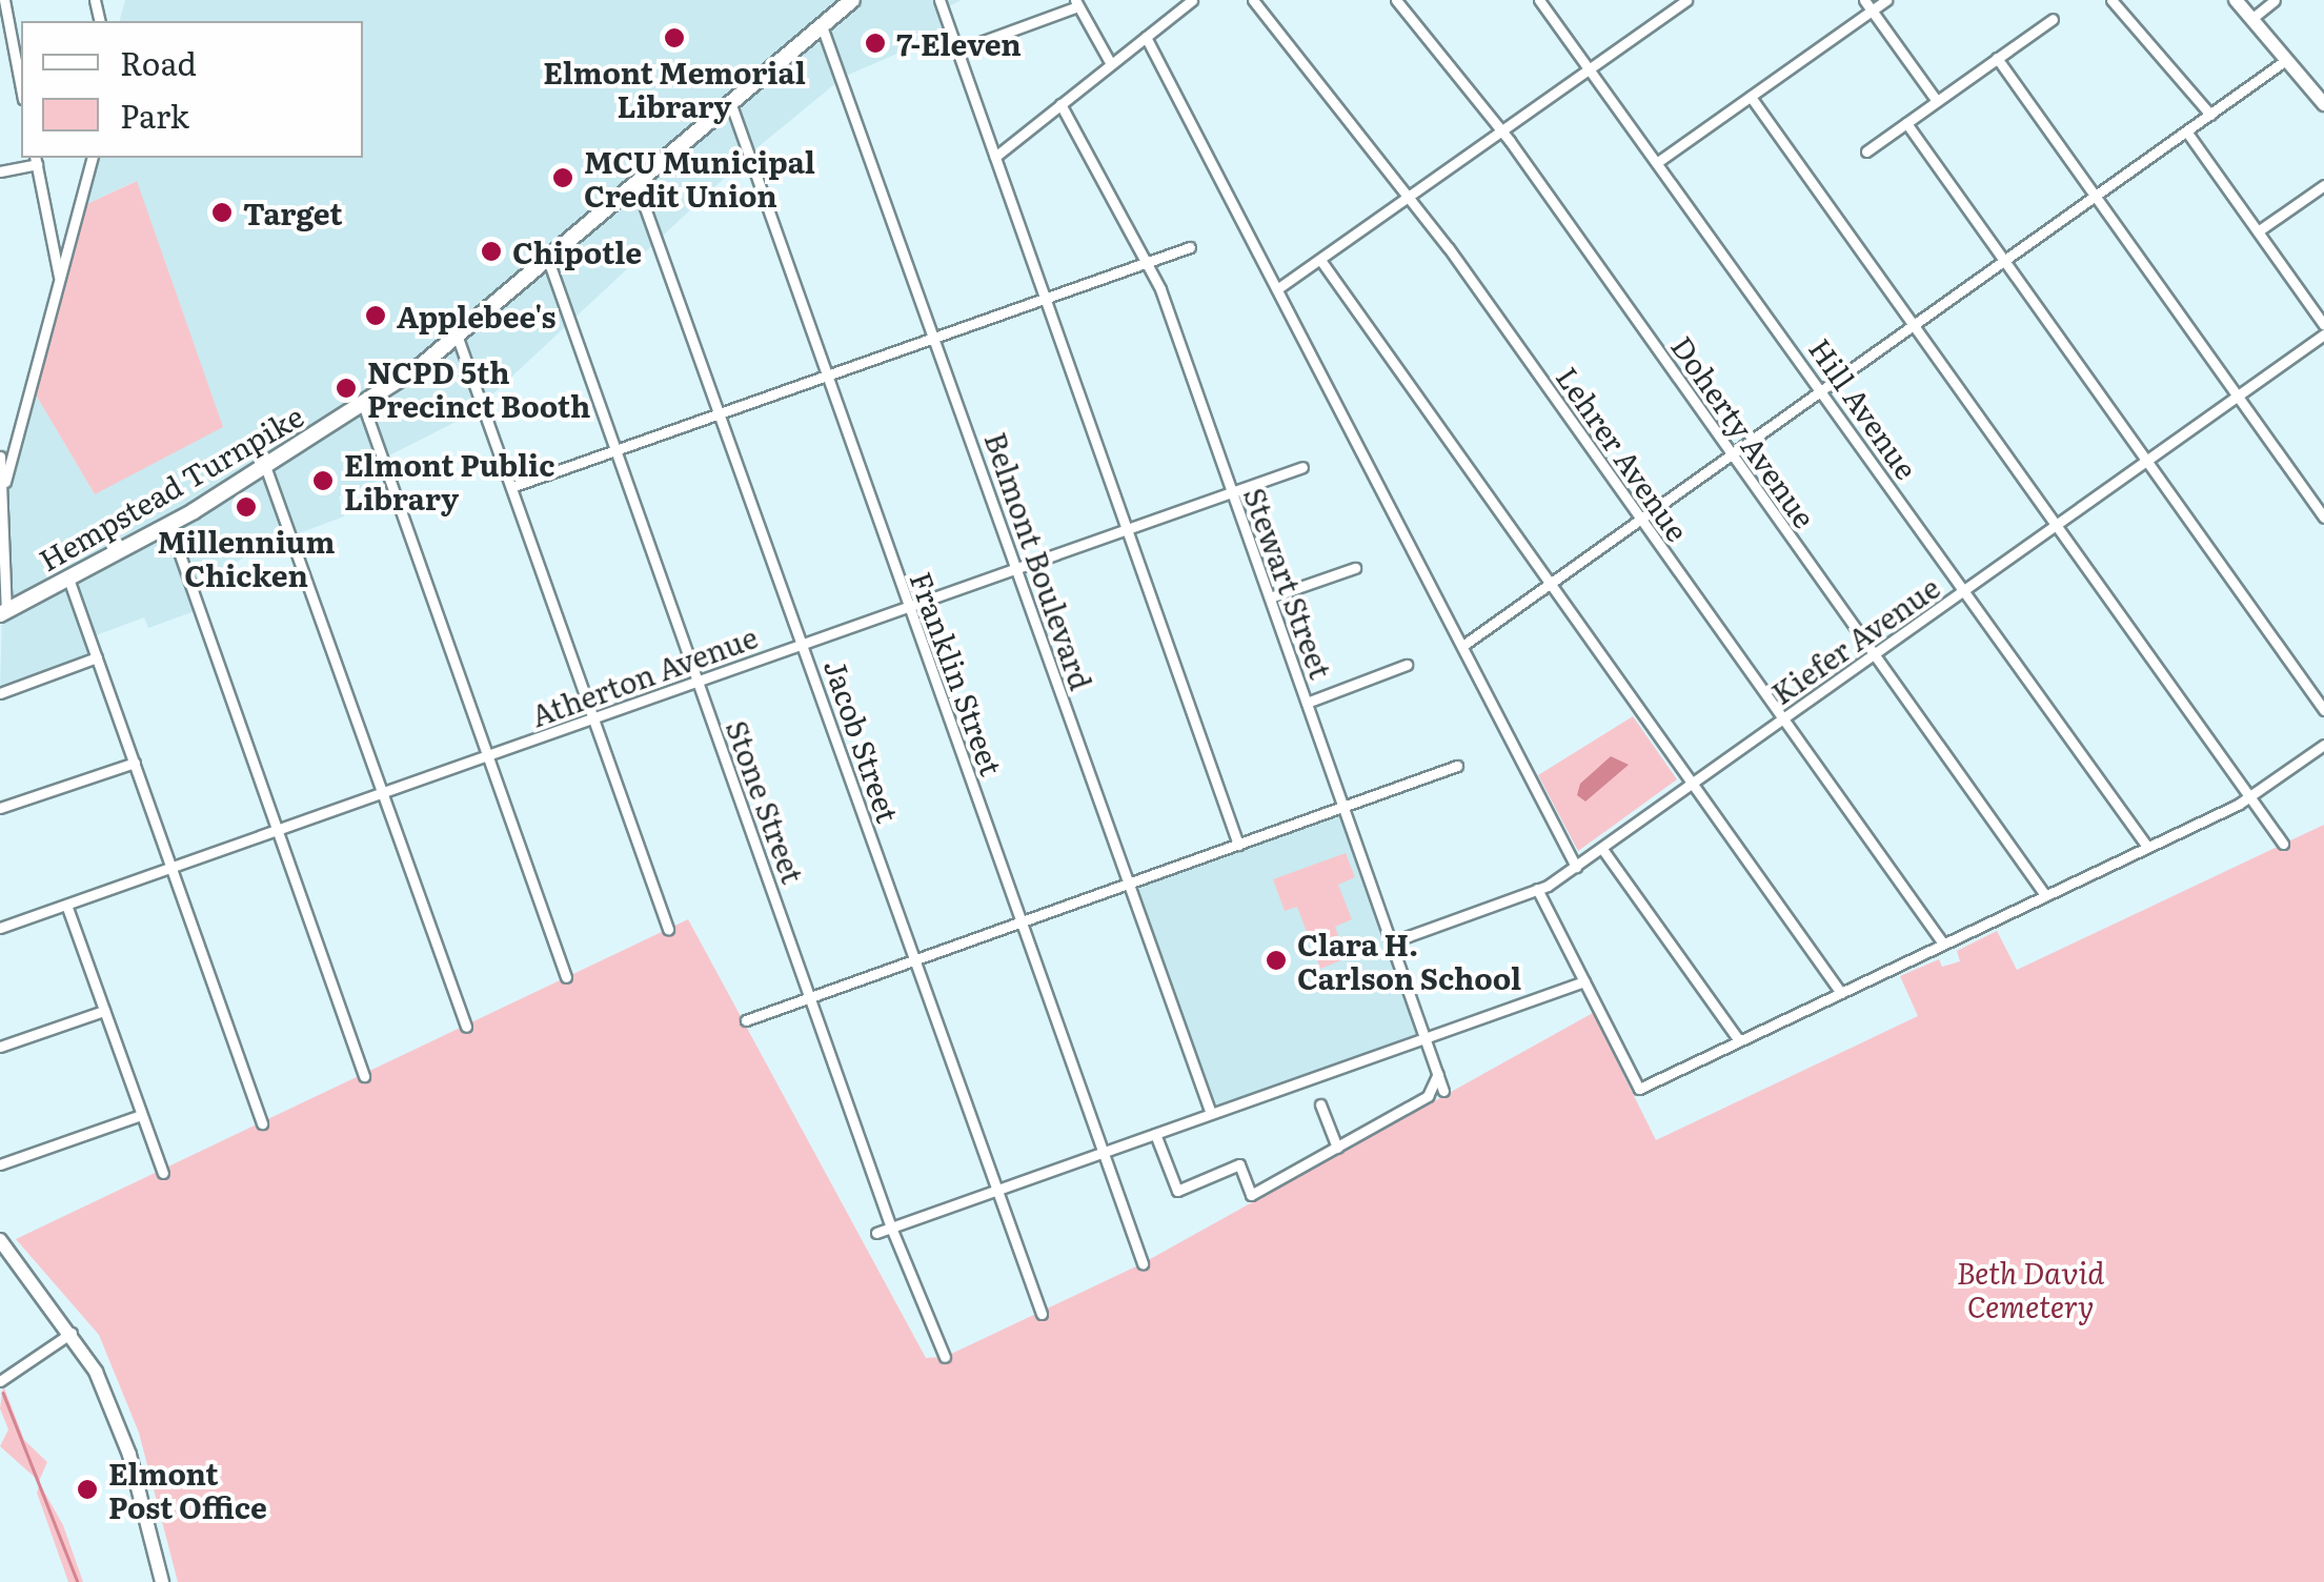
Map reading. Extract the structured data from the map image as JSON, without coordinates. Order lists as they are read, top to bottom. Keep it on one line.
{"streets":{"main road":["Hempstead Turnpike"],"street":["Hill Avenue","Doherty Avenue","Lehrer Avenue","Belmont Boulevard","Stewart Street","Kiefer Avenue","Franklin Street","Atherton Avenue","Jacob Street","Stone Street"]},"crossings":[["Hill Avenue","Kiefer Avenue"],["Doherty Avenue","Kiefer Avenue"],["Lehrer Avenue","Kiefer Avenue"],["Hempstead Turnpike","Belmont Boulevard"],["Hempstead Turnpike","Franklin Street"],["Hempstead Turnpike","Jacob Street"],["Hempstead Turnpike","Stone Street"],["Belmont Boulevard","Atherton Avenue"],["Stewart Street","Kiefer Avenue"],["Stewart Street","Atherton Avenue"],["Franklin Street","Atherton Avenue"],["Atherton Avenue","Jacob Street"],["Atherton Avenue","Stone Street"]],"parks":["Beth David Cemetery"],"places":["Elmont Memorial Library","7-Eleven","MCU Municipal Credit Union","Target","Chipotle","Applebee's","NCPD 5th Precinct Booth","Elmont Public Library","Millennium Chicken","Clara H. Carlson School","Elmont Post Office"],"legend":["Road","Park"]}
